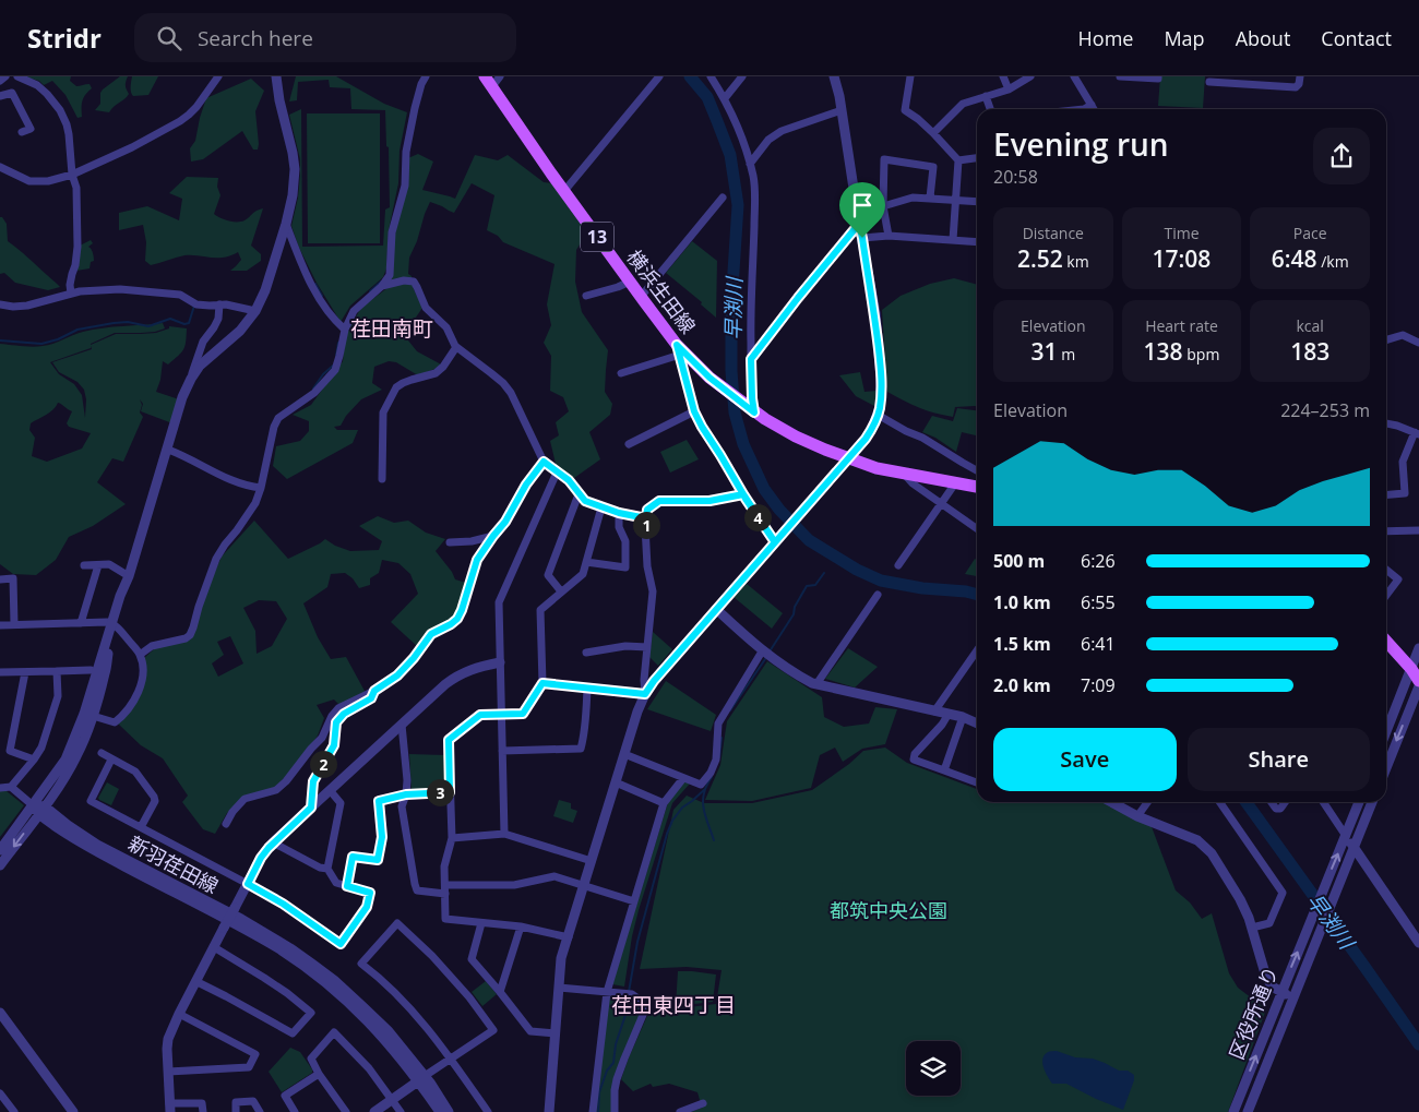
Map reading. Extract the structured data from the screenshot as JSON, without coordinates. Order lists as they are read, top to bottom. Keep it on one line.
{"streets":{"main road":["13","横浜生田線"],"street":["新羽荏田線","区役所通り"]},"crossings":[["13","横浜生田線"]],"districts":["荏田南町","荏田東四丁目"],"water":["早渕川"],"parks":["都筑中央公園"],"page":{"header":"Stridr","search":"Search here","nav":["Home","Map","About","Contact"],"heading":["Evening run","20:58"],"stats":[["Distance","2.52 km"],["Time","17:08"],["Pace","6:48 /km"],["Elevation","31 m"],["Heart rate","138 bpm"],["kcal","183"]],"chart":["Elevation","224–253 m"],"pins":["4","1","2","3"],"list":[{"name":"500 m","note":"6:26"},{"name":"1.0 km","note":"6:55"},{"name":"1.5 km","note":"6:41"},{"name":"2.0 km","note":"7:09"}],"buttons":["Save","Share"]}}
